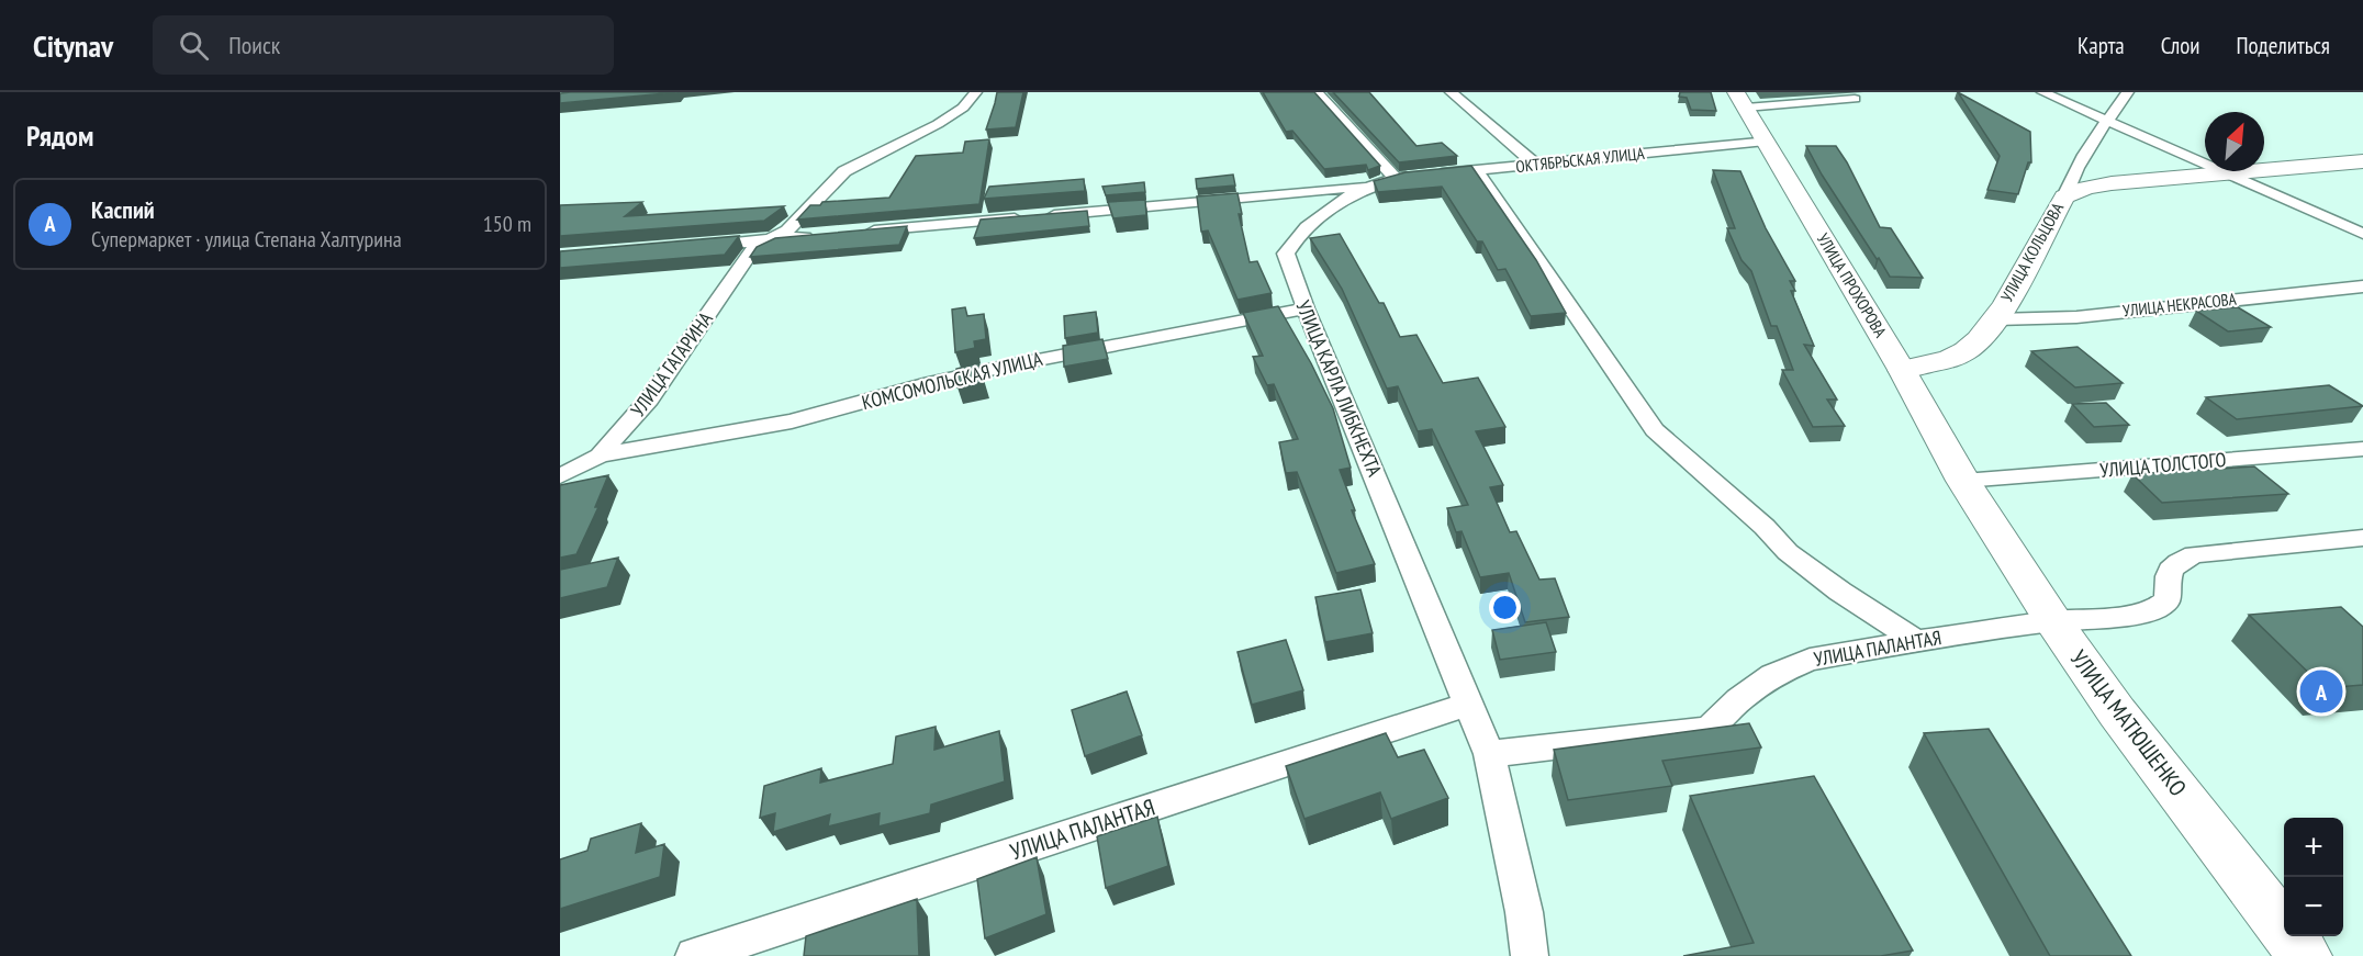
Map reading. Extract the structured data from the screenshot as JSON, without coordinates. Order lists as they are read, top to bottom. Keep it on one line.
{"streets":{"main road":["УЛИЦА КОЛЬЦОВА","УЛИЦА ПРОХОРОВА","УЛИЦА МАТЮШЕНКО"],"street":["ОКТЯБРЬСКАЯ УЛИЦА","УЛИЦА НЕКРАСОВА","УЛИЦА ГАГАРИНА","КОМСОМОЛЬСКАЯ УЛИЦА","УЛИЦА КАРЛА ЛИБКНЕХТА","УЛИЦА ТОЛСТОГО","УЛИЦА ПАЛАНТАЯ"]},"crossings":[["ОКТЯБРЬСКАЯ УЛИЦА","УЛИЦА ПРОХОРОВА"],["ОКТЯБРЬСКАЯ УЛИЦА","УЛИЦА КАРЛА ЛИБКНЕХТА"],["УЛИЦА КОЛЬЦОВА","УЛИЦА ПРОХОРОВА"],["УЛИЦА КОЛЬЦОВА","УЛИЦА НЕКРАСОВА"],["УЛИЦА ПРОХОРОВА","УЛИЦА ТОЛСТОГО"],["УЛИЦА ПРОХОРОВА","УЛИЦА МАТЮШЕНКО"],["УЛИЦА ГАГАРИНА","КОМСОМОЛЬСКАЯ УЛИЦА"],["КОМСОМОЛЬСКАЯ УЛИЦА","УЛИЦА КАРЛА ЛИБКНЕХТА"],["УЛИЦА КАРЛА ЛИБКНЕХТА","УЛИЦА ПАЛАНТАЯ"],["УЛИЦА ТОЛСТОГО","УЛИЦА МАТЮШЕНКО"],["УЛИЦА ПАЛАНТАЯ","УЛИЦА МАТЮШЕНКО"]],"north":"top right","page":{"header":"Citynav","search":"Поиск","nav":["Карта","Слои","Поделиться"],"heading":"Рядом","list":[{"mark":"A","name":"Каспий","note":"Супермаркет · улица Степана Халтурина","value":"150 m"}],"pins":"A","map_buttons":["+","−"]}}
